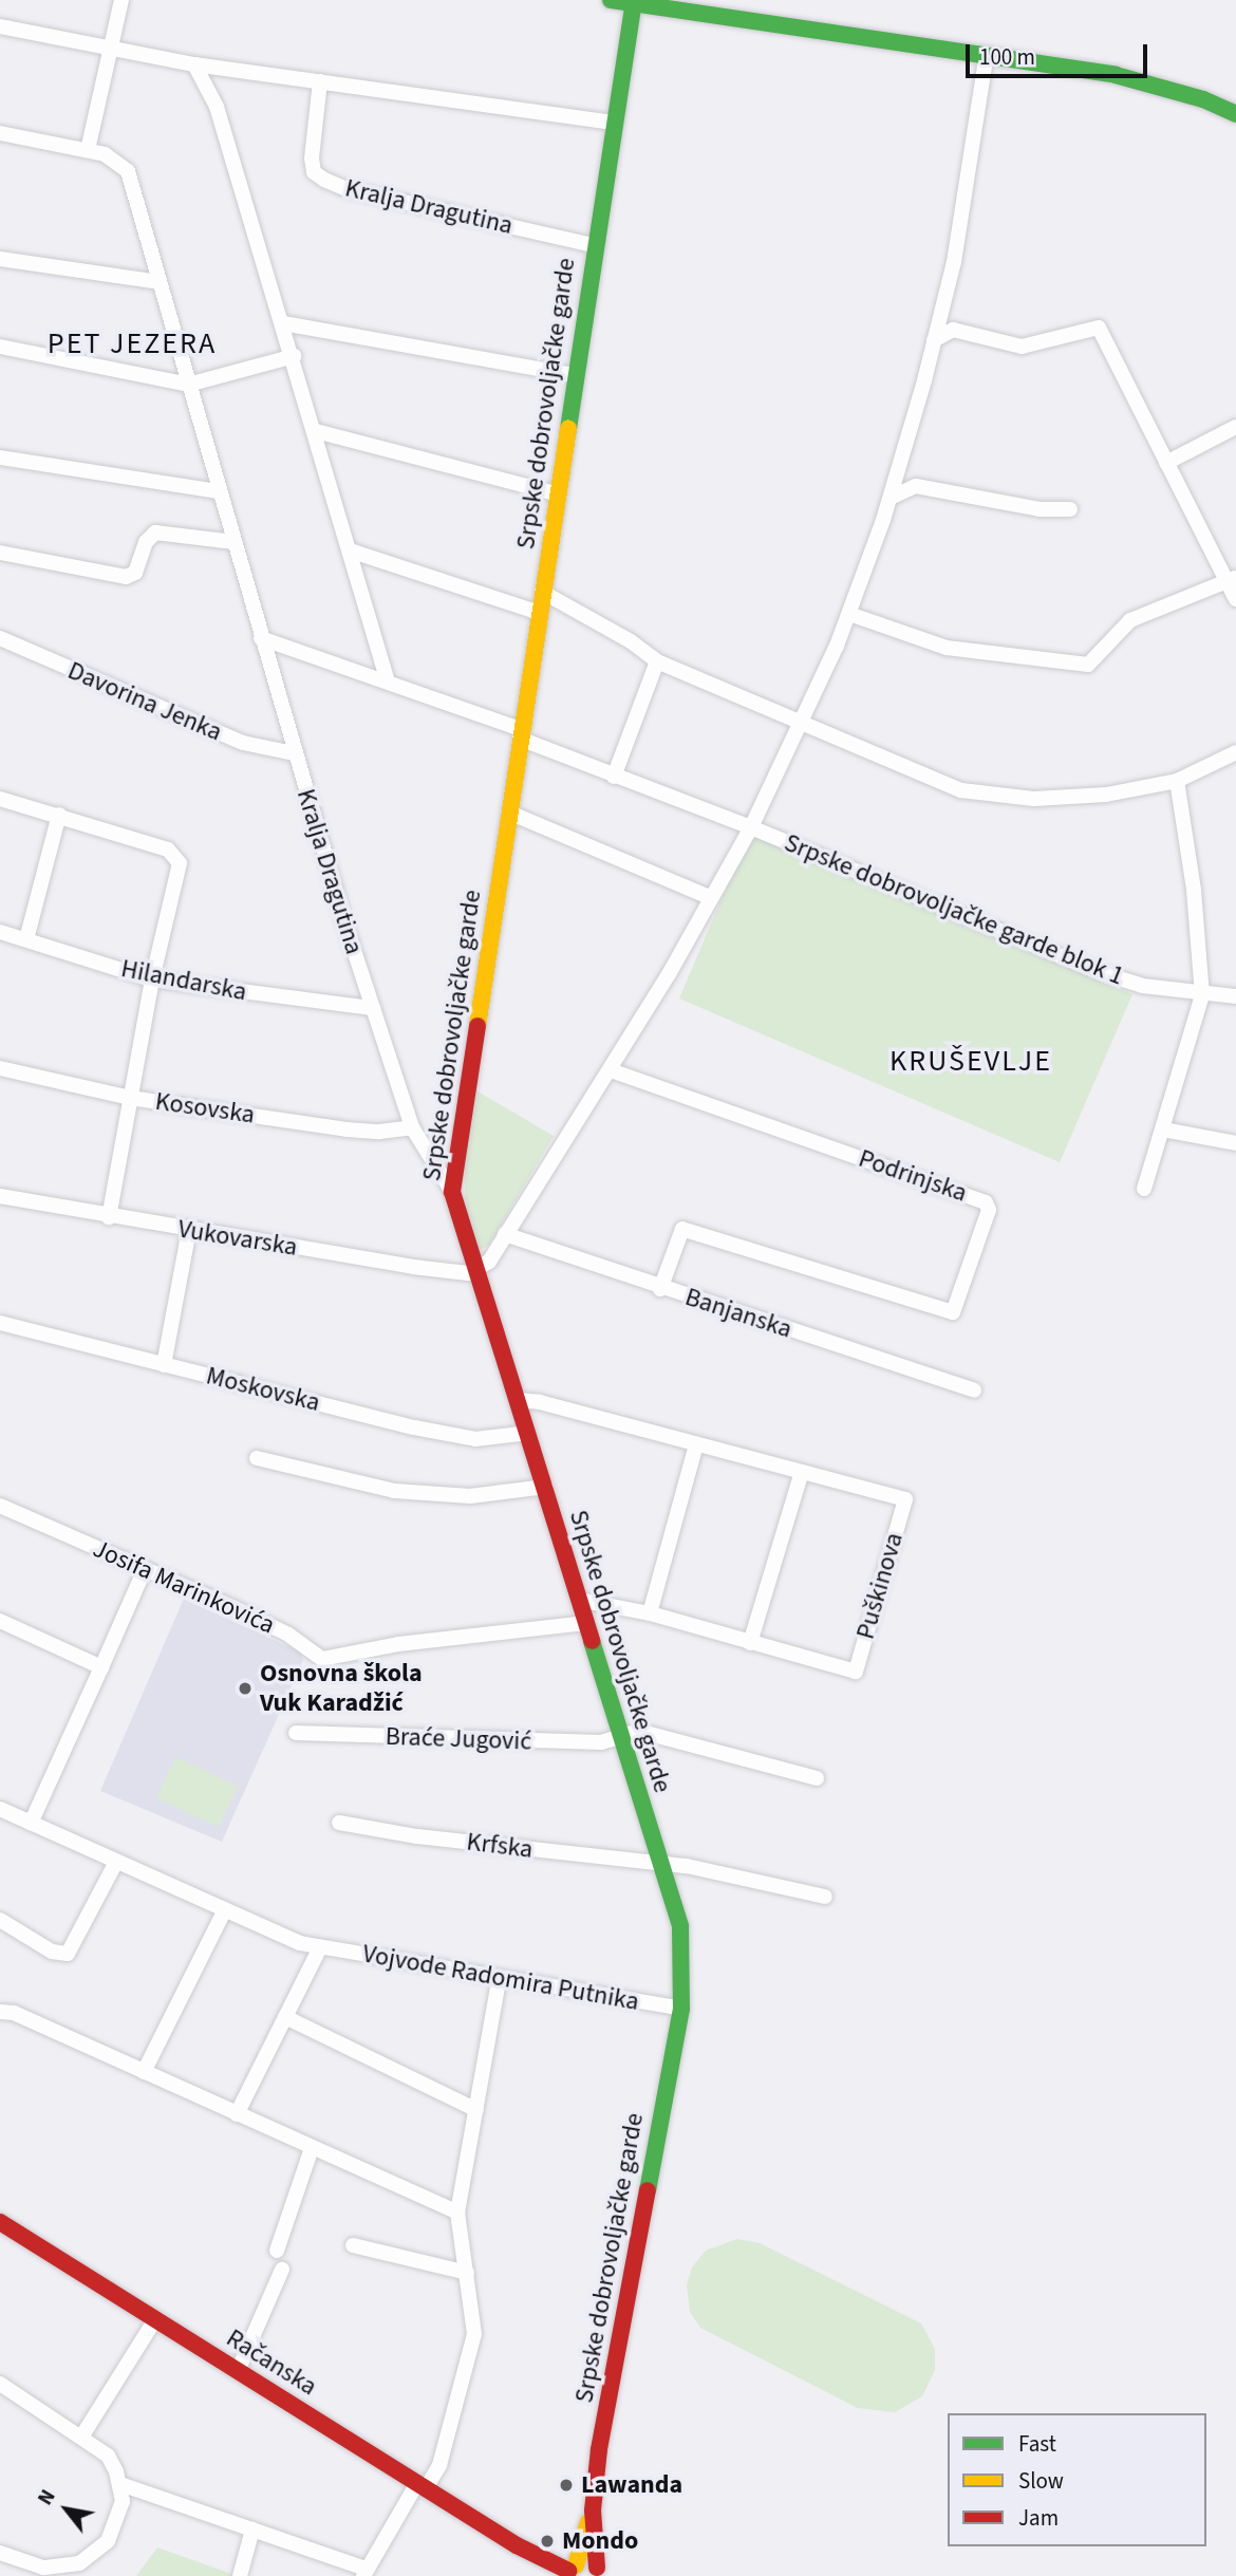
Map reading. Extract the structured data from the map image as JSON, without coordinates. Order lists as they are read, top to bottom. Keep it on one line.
{"streets":{"main road":["Srpske dobrovoljačke garde","Račanska"],"street":["Kralja Dragutina","Davorina Jenka","Srpske dobrovoljačke garde blok 1","Hilandarska","Kosovska","Podrinjska","Vukovarska","Banjanska","Moskovska","Puškinova","Josifa Marinkovića","Braće Jugović","Krfska","Vojvode Radomira Putnika"]},"crossings":[["Kralja Dragutina","Srpske dobrovoljačke garde"],["Kralja Dragutina","Davorina Jenka"],["Kralja Dragutina","Srpske dobrovoljačke garde blok 1"],["Kralja Dragutina","Hilandarska"],["Kralja Dragutina","Kosovska"],["Srpske dobrovoljačke garde","Srpske dobrovoljačke garde blok 1"],["Srpske dobrovoljačke garde","Vukovarska"],["Srpske dobrovoljačke garde","Moskovska"],["Srpske dobrovoljačke garde","Puškinova"],["Srpske dobrovoljačke garde","Josifa Marinkovića"],["Srpske dobrovoljačke garde","Braće Jugović"],["Srpske dobrovoljačke garde","Krfska"],["Srpske dobrovoljačke garde","Vojvode Radomira Putnika"],["Podrinjska","Banjanska"]],"districts":["PET JEZERA","KRUŠEVLJE"],"places":["Osnovna škola Vuk Karadžić","Lawanda","Mondo"],"legend":["Fast","Slow","Jam"],"scale_bar":"100 m","north":"top left"}
